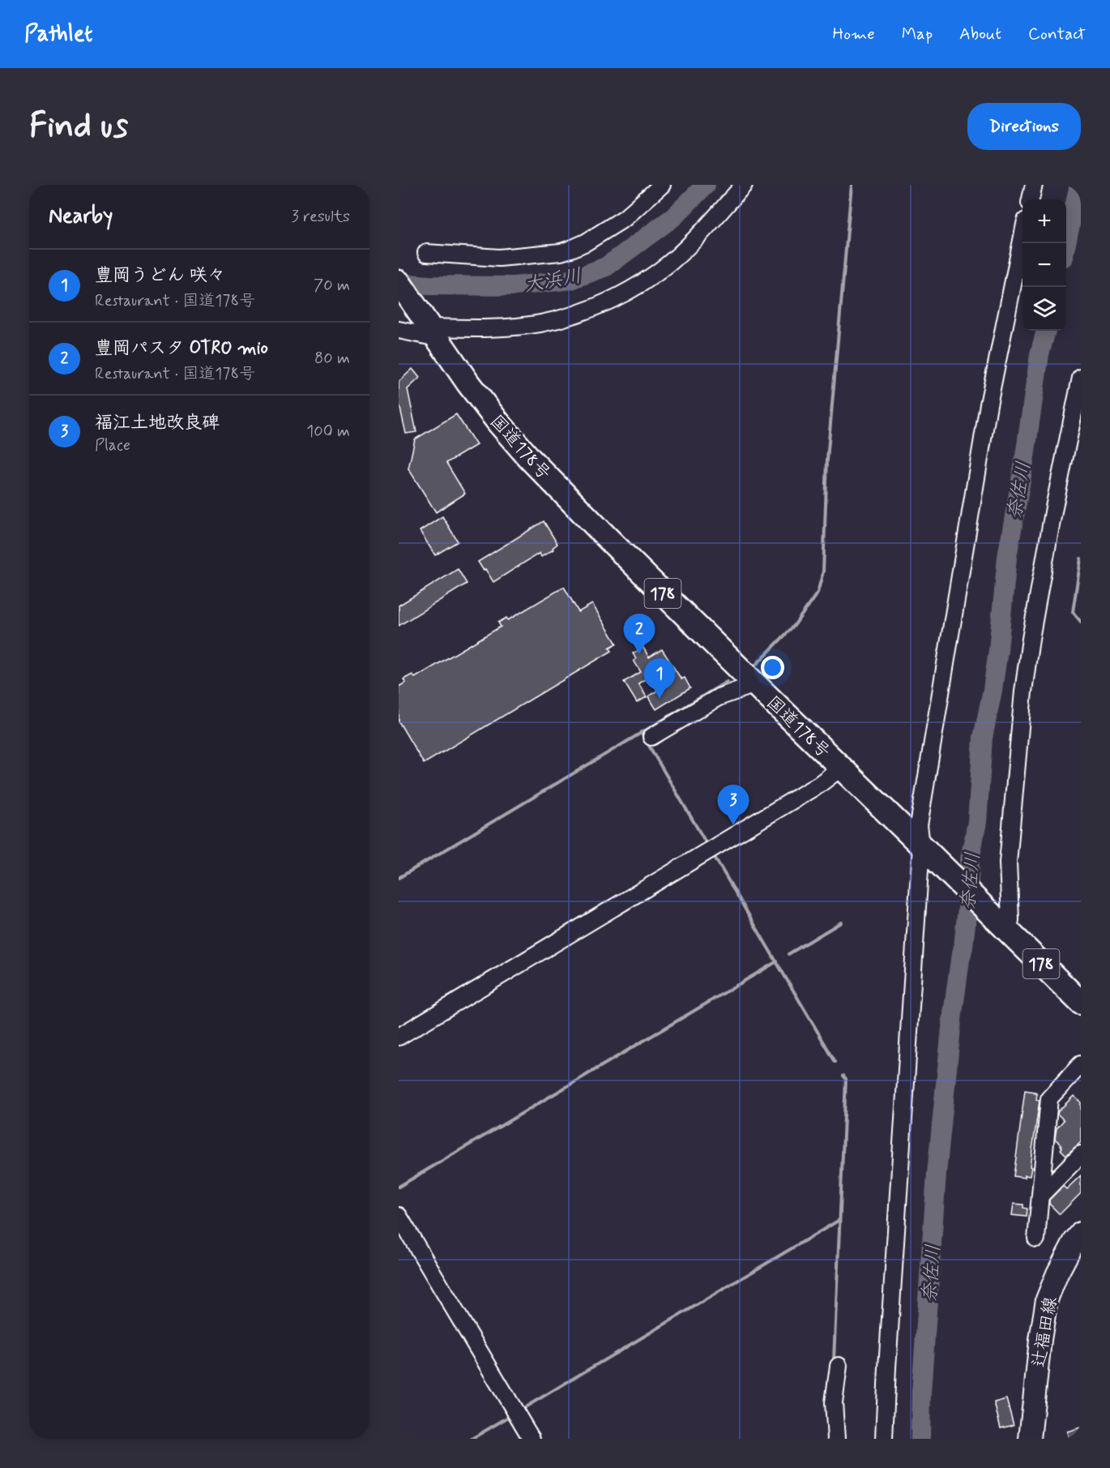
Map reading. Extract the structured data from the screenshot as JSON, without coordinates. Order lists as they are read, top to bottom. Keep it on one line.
{"streets":{"highway":["国道178号","178"],"main road":["辻福田線"]},"water":["大浜川","奈佐川"],"page":{"header":"Pathlet","nav":["Home","Map","About","Contact"],"buttons":"Directions","title":"Find us","heading":["Nearby","3 results"],"map_buttons":["+","−"],"list":[{"mark":"1","name":"豊岡うどん 咲々","note":"Restaurant · 国道178号","value":"70 m"},{"mark":"2","name":"豊岡パスタ OTRO mio","note":"Restaurant · 国道178号","value":"80 m"},{"mark":"3","name":"福江土地改良碑","note":"Place","value":"100 m"}],"pins":["2","1","3"]}}
